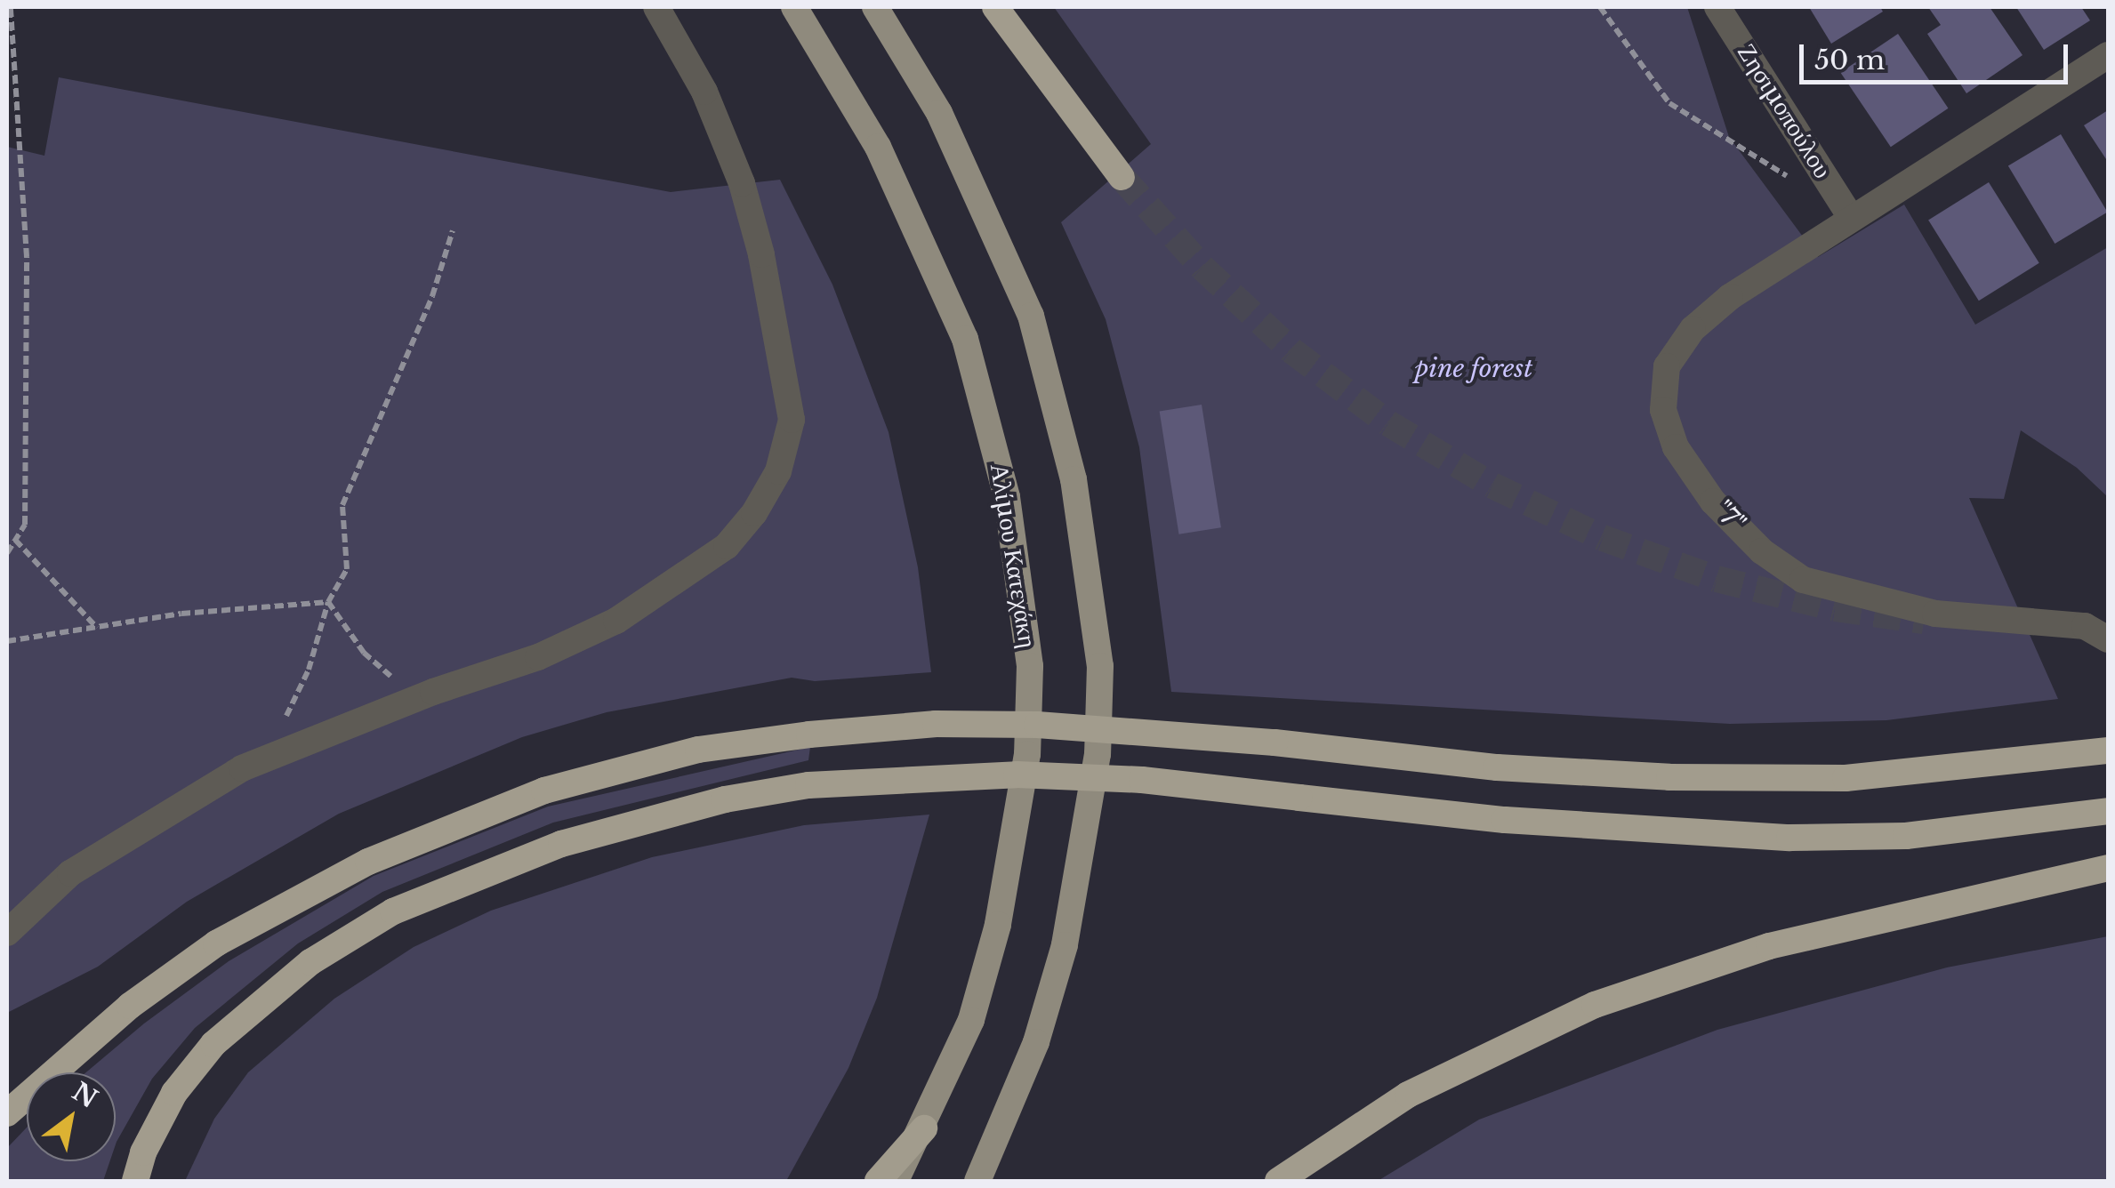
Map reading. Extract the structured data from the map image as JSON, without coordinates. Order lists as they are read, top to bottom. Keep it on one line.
{"streets":{"main road":["Αλίμου Κατεχάκη"],"street":["Ζησιμοπούλου","\"7\""]},"crossings":[["Ζησιμοπούλου","\"7\""]],"parks":["pine forest"],"scale_bar":"50 m","north":"top right"}
